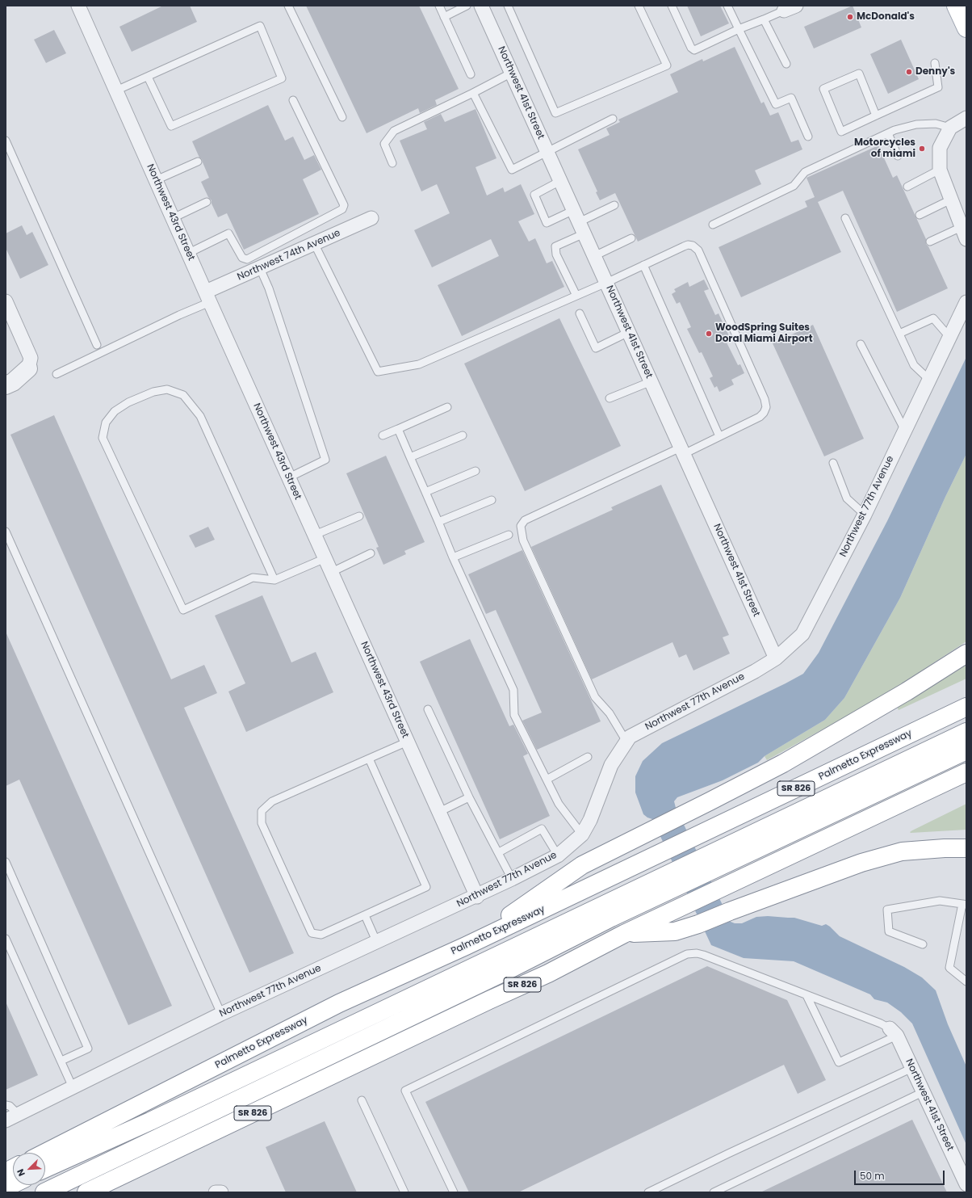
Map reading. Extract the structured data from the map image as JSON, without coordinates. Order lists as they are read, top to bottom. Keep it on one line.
{"streets":{"main road":["Palmetto Expressway","SR 826"],"street":["Northwest 41st Street","Northwest 43rd Street","Northwest 74th Avenue","Northwest 77th Avenue"]},"crossings":[["Northwest 41st Street","Northwest 77th Avenue"],["Northwest 43rd Street","Northwest 74th Avenue"],["Northwest 43rd Street","Northwest 77th Avenue"]],"places":["McDonald's","Denny's","Motorcycles of miami","WoodSpring Suites Doral Miami Airport"],"scale_bar":"50 m","north":"bottom left"}
